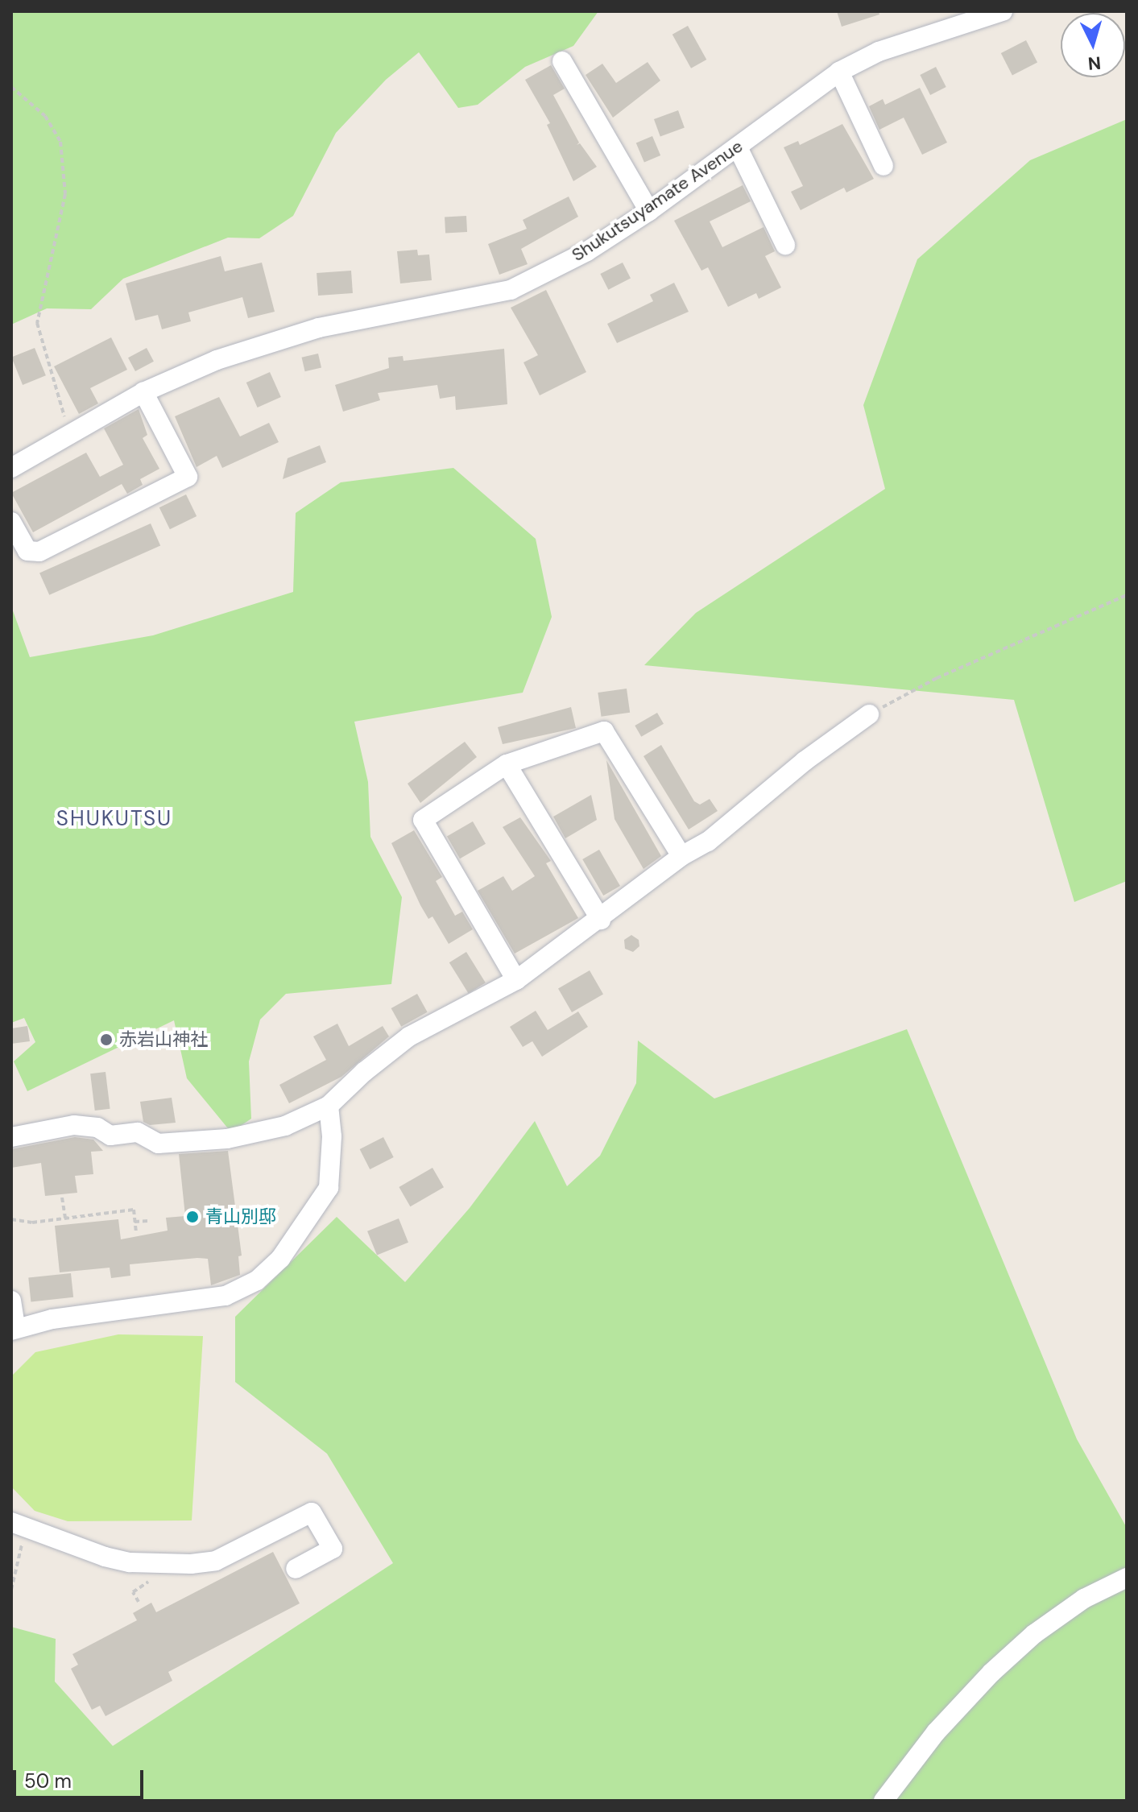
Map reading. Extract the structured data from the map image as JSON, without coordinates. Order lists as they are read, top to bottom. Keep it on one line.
{"streets":{"street":["Shukutsuyamate Avenue"]},"districts":["SHUKUTSU"],"places":["赤岩山神社","青山別邸"],"scale_bar":"50 m","north":"bottom"}
